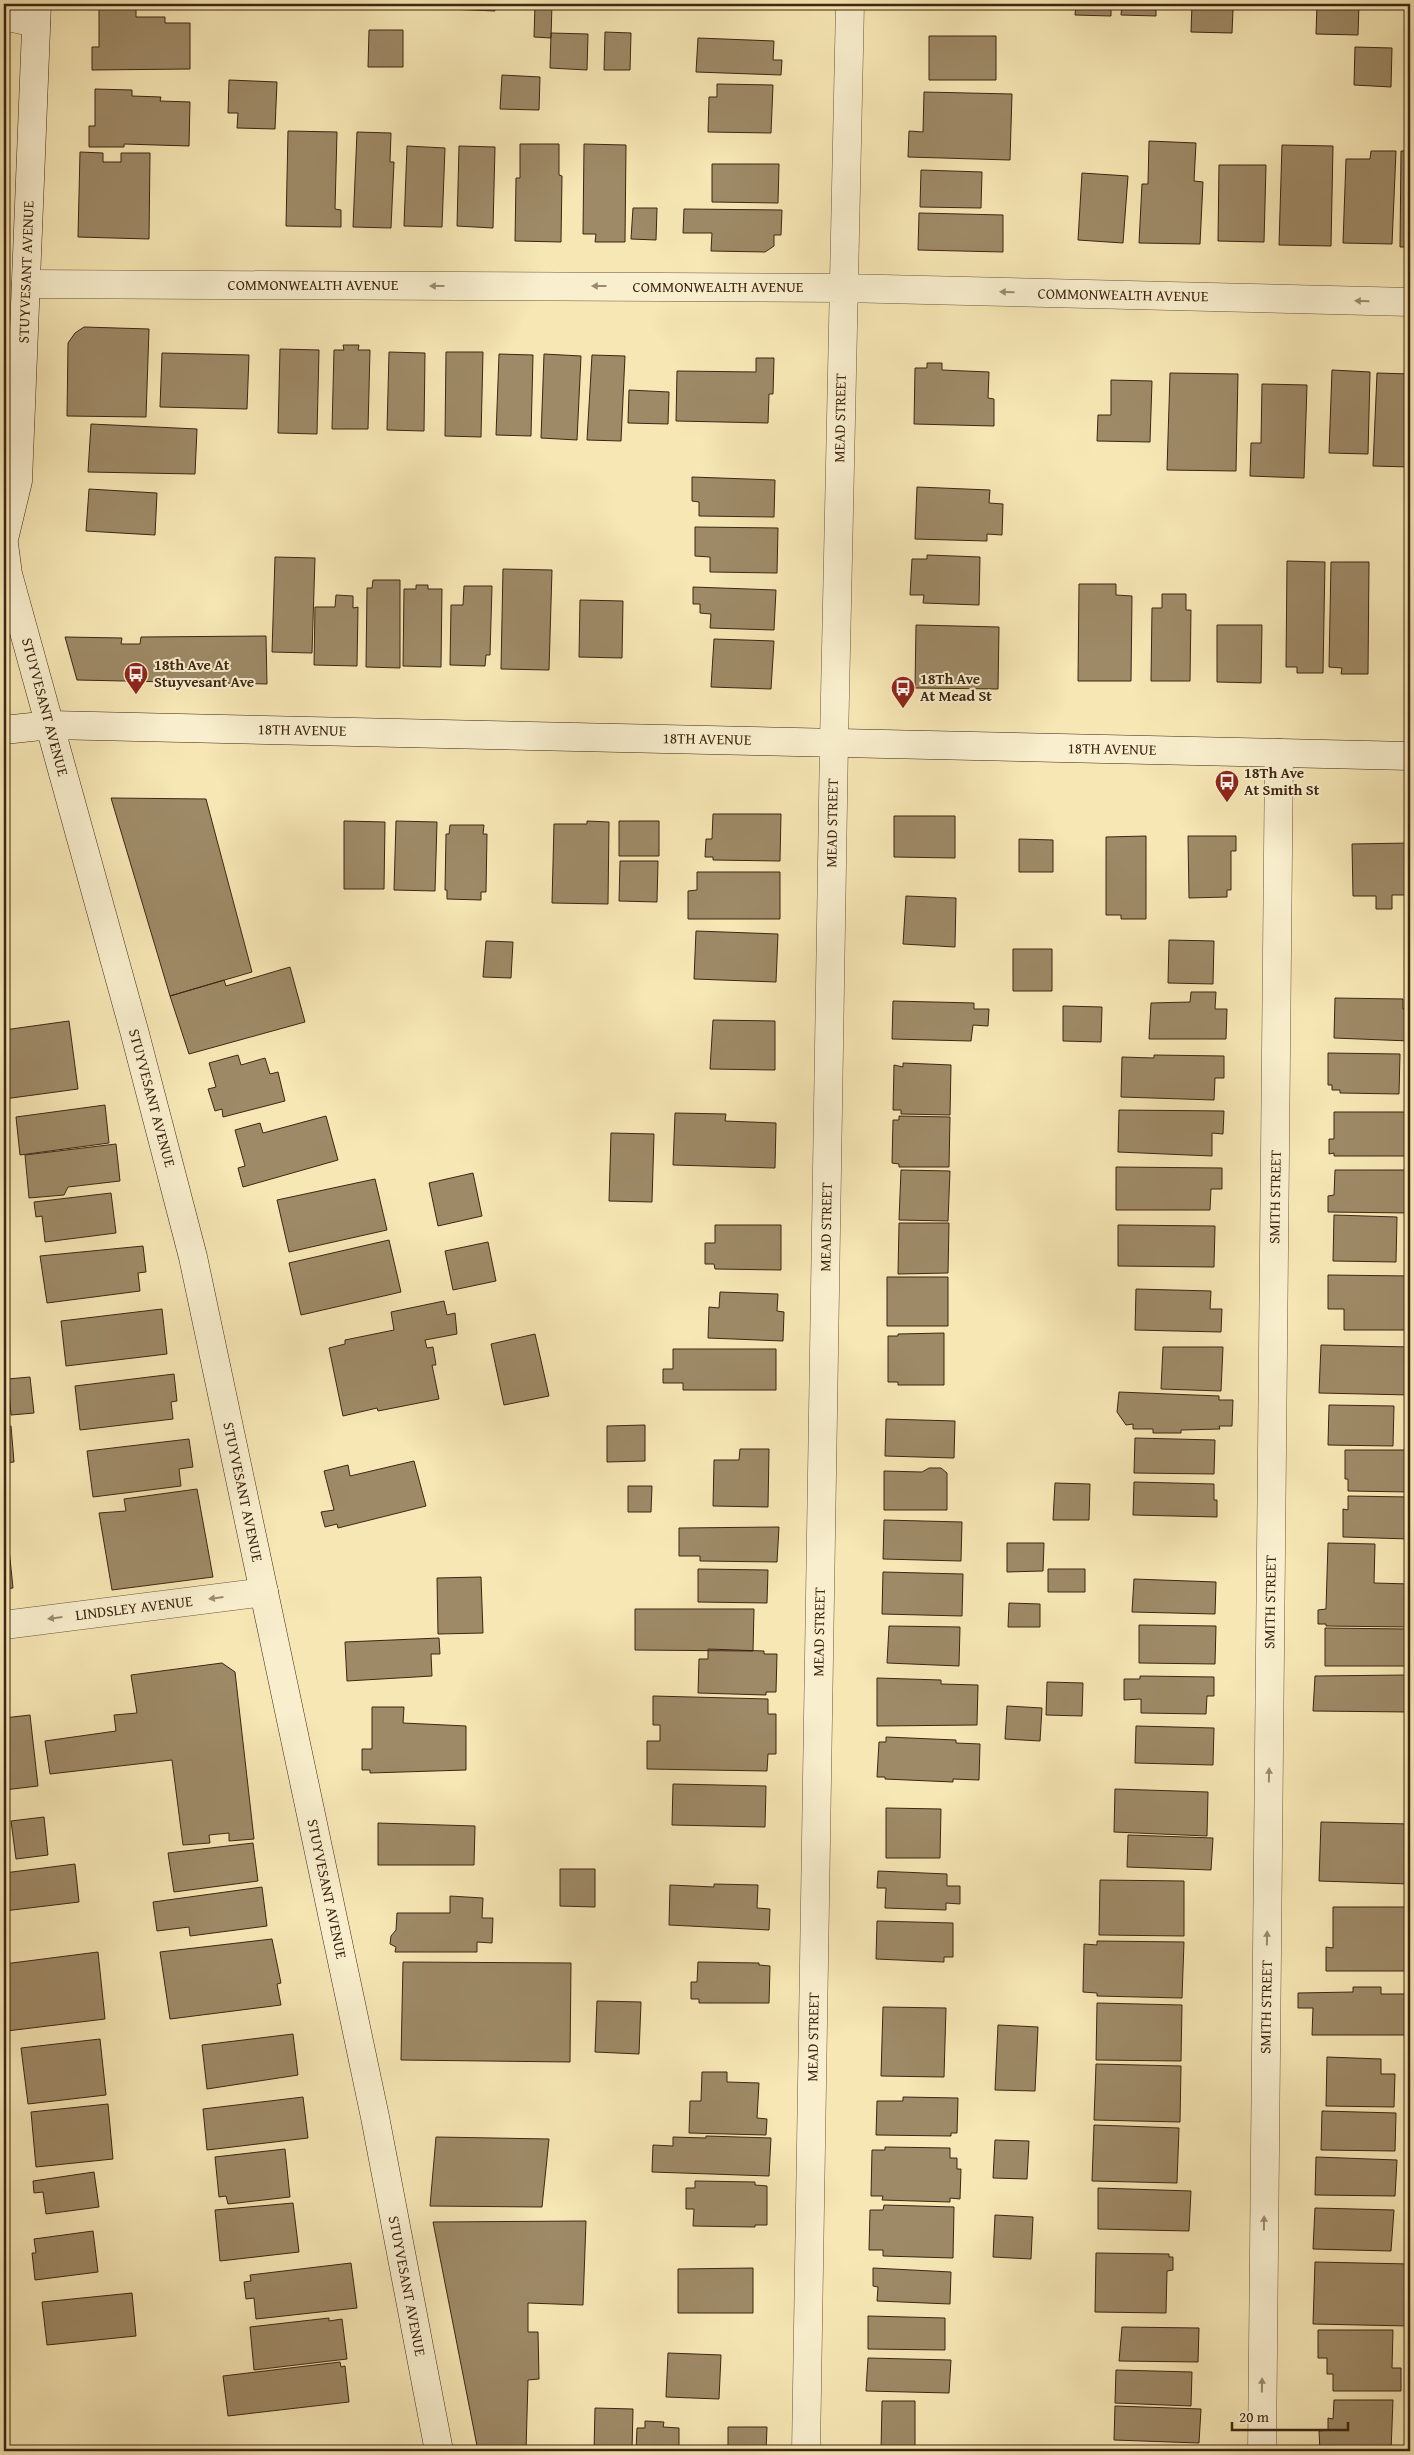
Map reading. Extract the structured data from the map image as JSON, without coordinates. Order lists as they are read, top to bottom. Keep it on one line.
{"streets":{"street":["STUYVESANT AVENUE","COMMONWEALTH AVENUE","MEAD STREET","18TH AVENUE","SMITH STREET","LINDSLEY AVENUE"]},"crossings":[["STUYVESANT AVENUE","COMMONWEALTH AVENUE"],["STUYVESANT AVENUE","18TH AVENUE"],["STUYVESANT AVENUE","LINDSLEY AVENUE"],["COMMONWEALTH AVENUE","MEAD STREET"],["MEAD STREET","18TH AVENUE"],["18TH AVENUE","SMITH STREET"]],"one_way":["COMMONWEALTH AVENUE","SMITH STREET","LINDSLEY AVENUE"],"places":{"bus stop":["18th Ave At Stuyvesant Ave","18Th Ave At Mead St","18Th Ave At Smith St"]},"scale_bar":"20 m"}
